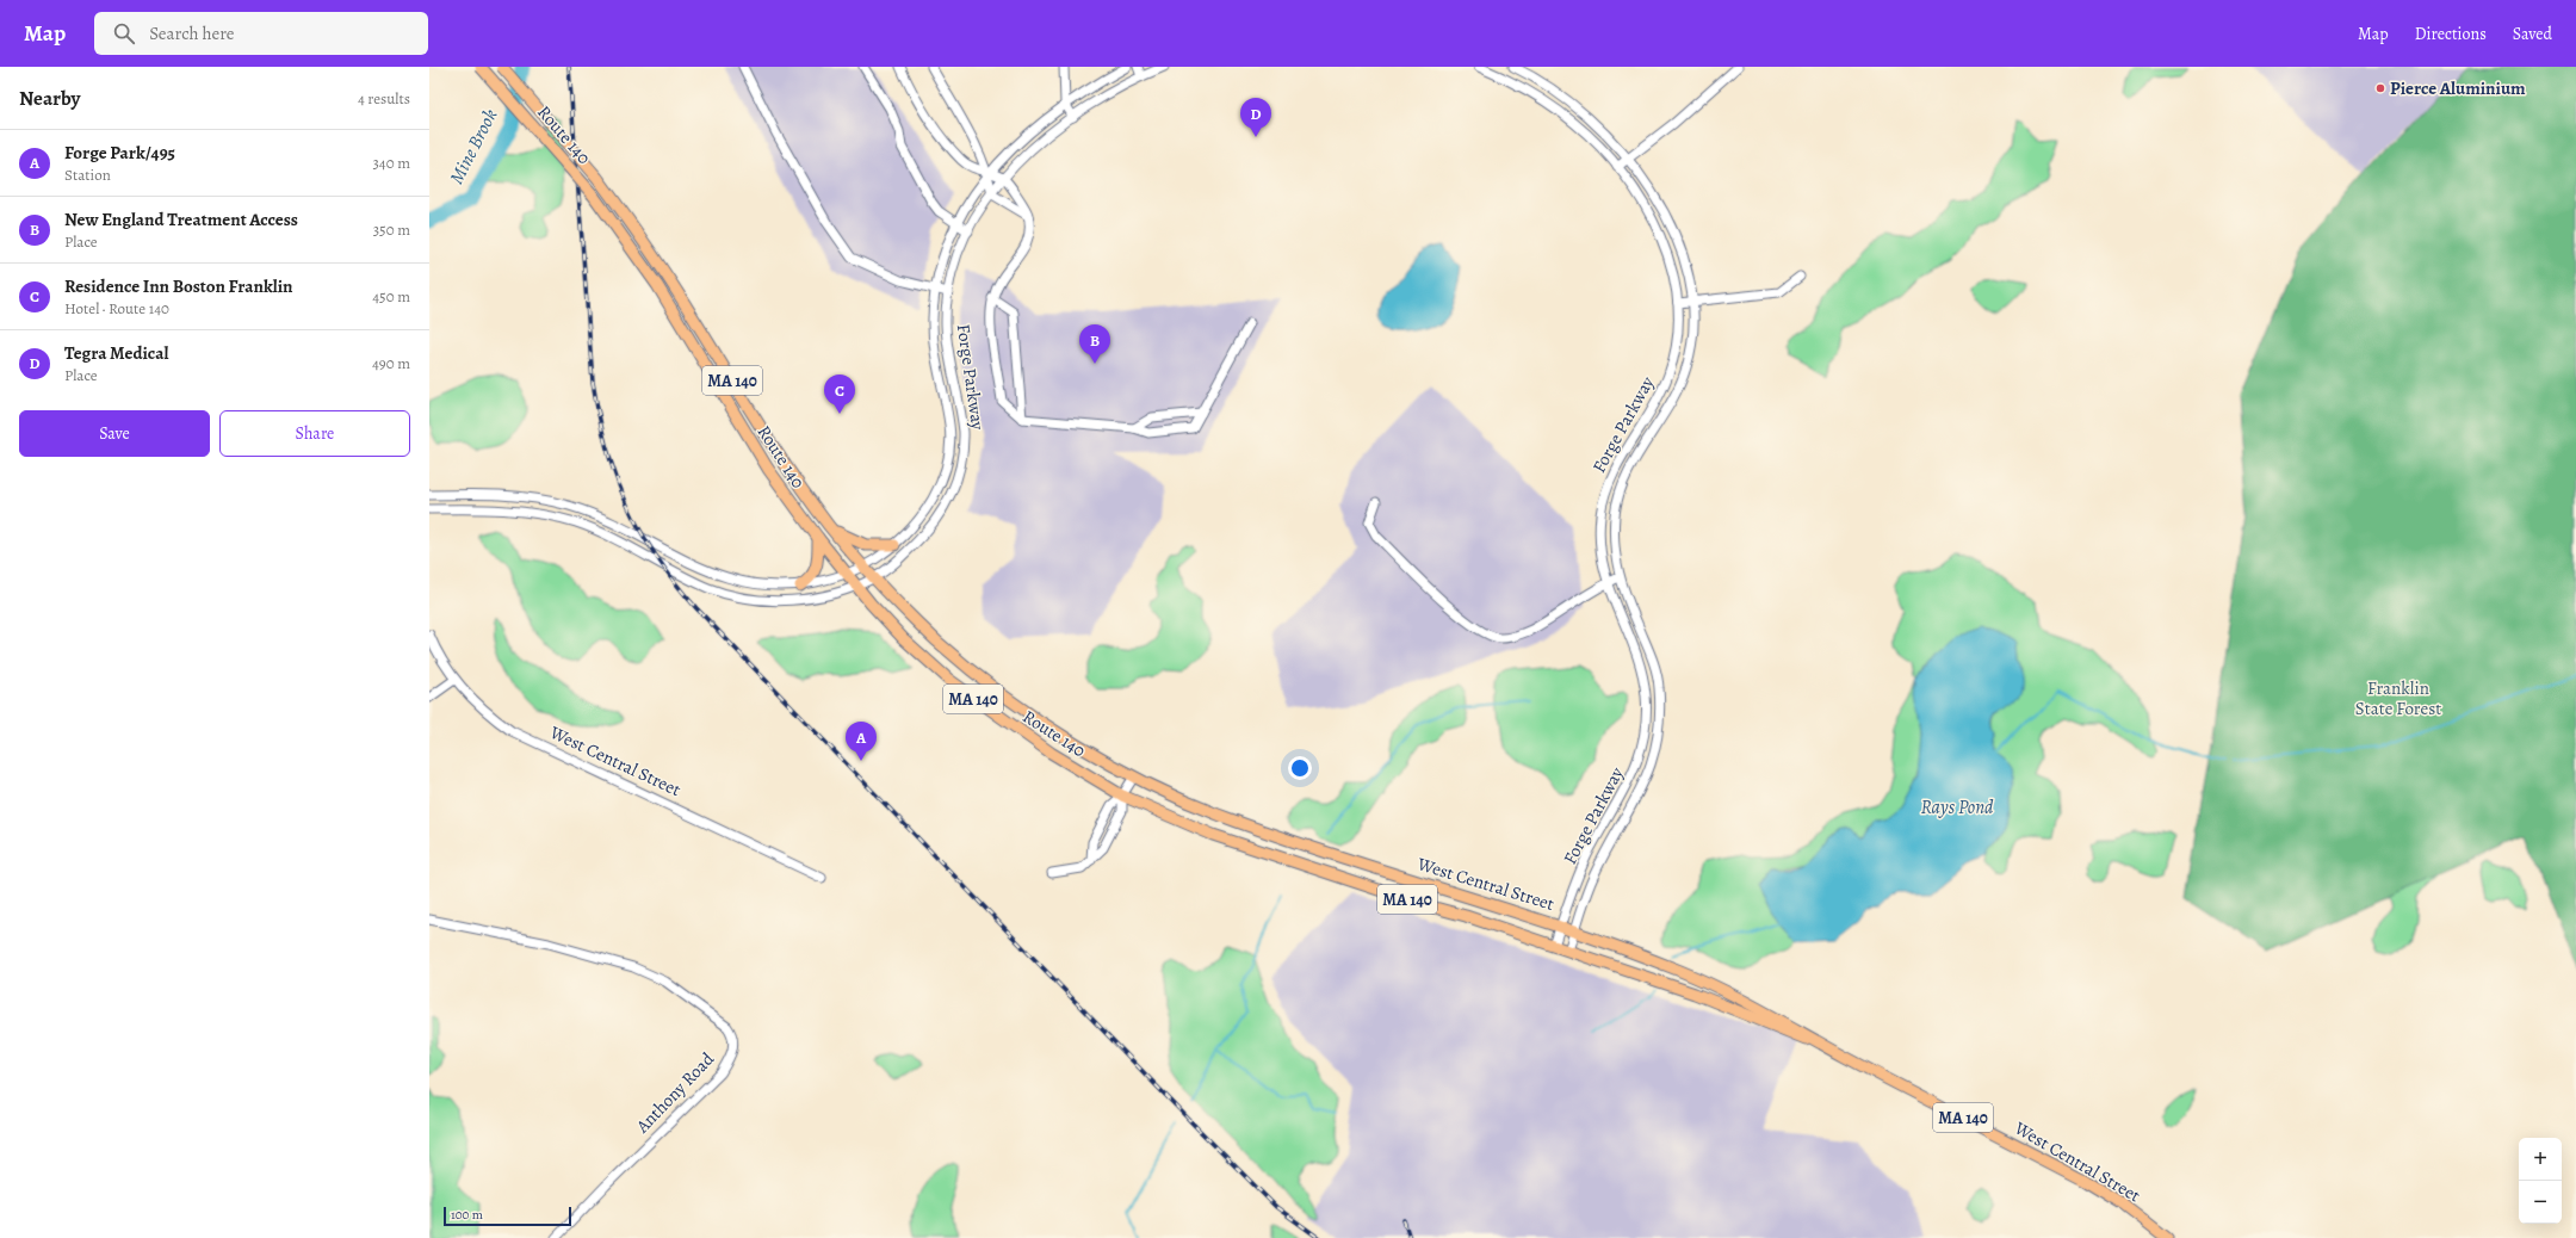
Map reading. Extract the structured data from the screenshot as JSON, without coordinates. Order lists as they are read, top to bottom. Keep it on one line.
{"streets":{"main road":["Route 140","MA 140","West Central Street"],"street":["Forge Parkway","Anthony Road"]},"crossings":[["Route 140","Forge Parkway"],["Route 140","West Central Street"],["Forge Parkway","West Central Street"]],"water":["Mine Brook","Rays Pond"],"parks":["Franklin State Forest"],"places":["Pierce Aluminium"],"scale_bar":"100 m","page":{"header":"Map","search":"Search here","nav":["Map","Directions","Saved"],"heading":["Nearby","4 results"],"pins":["D","B","C","A"],"list":[{"mark":"A","name":"Forge Park/495","note":"Station","value":"340 m"},{"mark":"B","name":"New England Treatment Access","note":"Place","value":"350 m"},{"mark":"C","name":"Residence Inn Boston Franklin","note":"Hotel · Route 140","value":"450 m"},{"mark":"D","name":"Tegra Medical","note":"Place","value":"490 m"}],"buttons":["Save","Share"],"map_buttons":["+","−"],"scale":"100 m"}}
